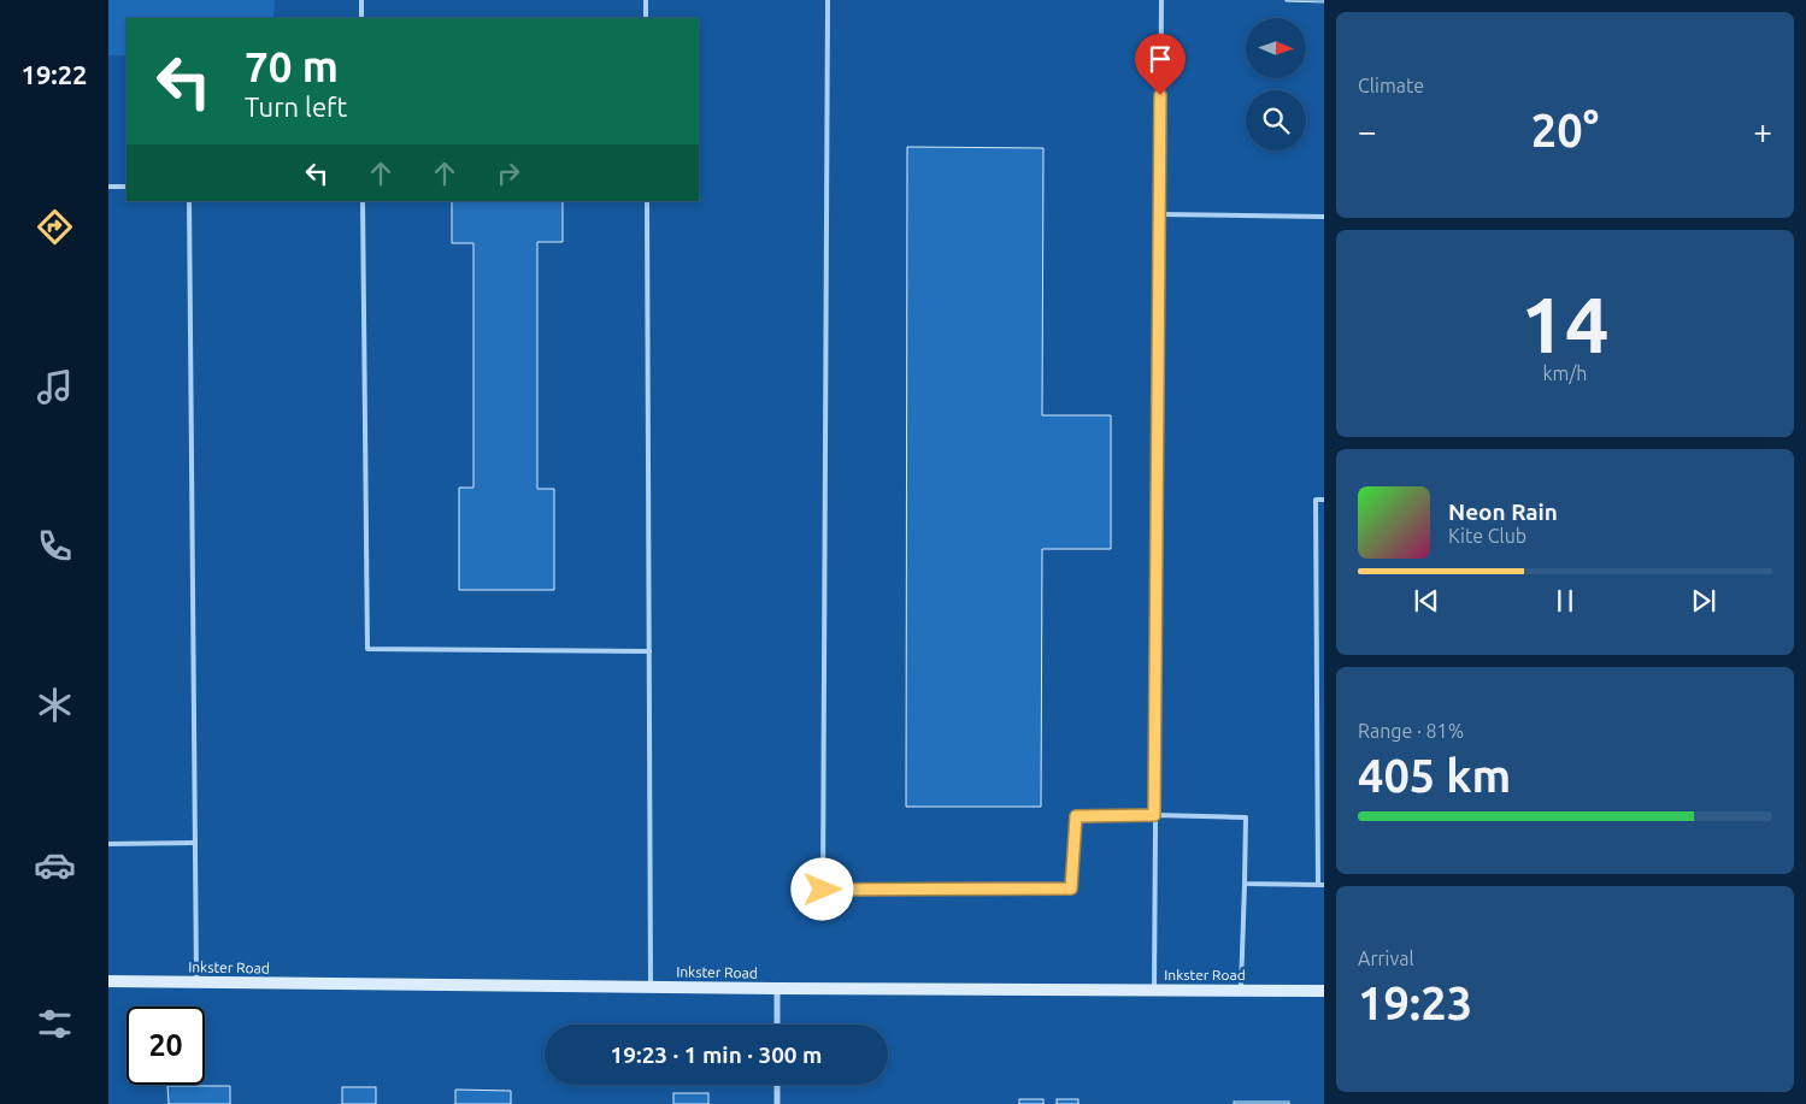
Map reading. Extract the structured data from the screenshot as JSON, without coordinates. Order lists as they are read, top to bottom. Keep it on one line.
{"streets":{"street":["Inkster Road"]},"north":"right","page":{"tabs":"19:22","tile":["Climate",["14","km/h"],["Range · 81%","405 km"],["Arrival","19:23"]],"turn":["70 m","Turn left"],"heat":["−","20°","+"],"song":["Neon Rain","Kite Club"],"limit":"20","trip":"19:23 · 1 min · 300 m"}}
